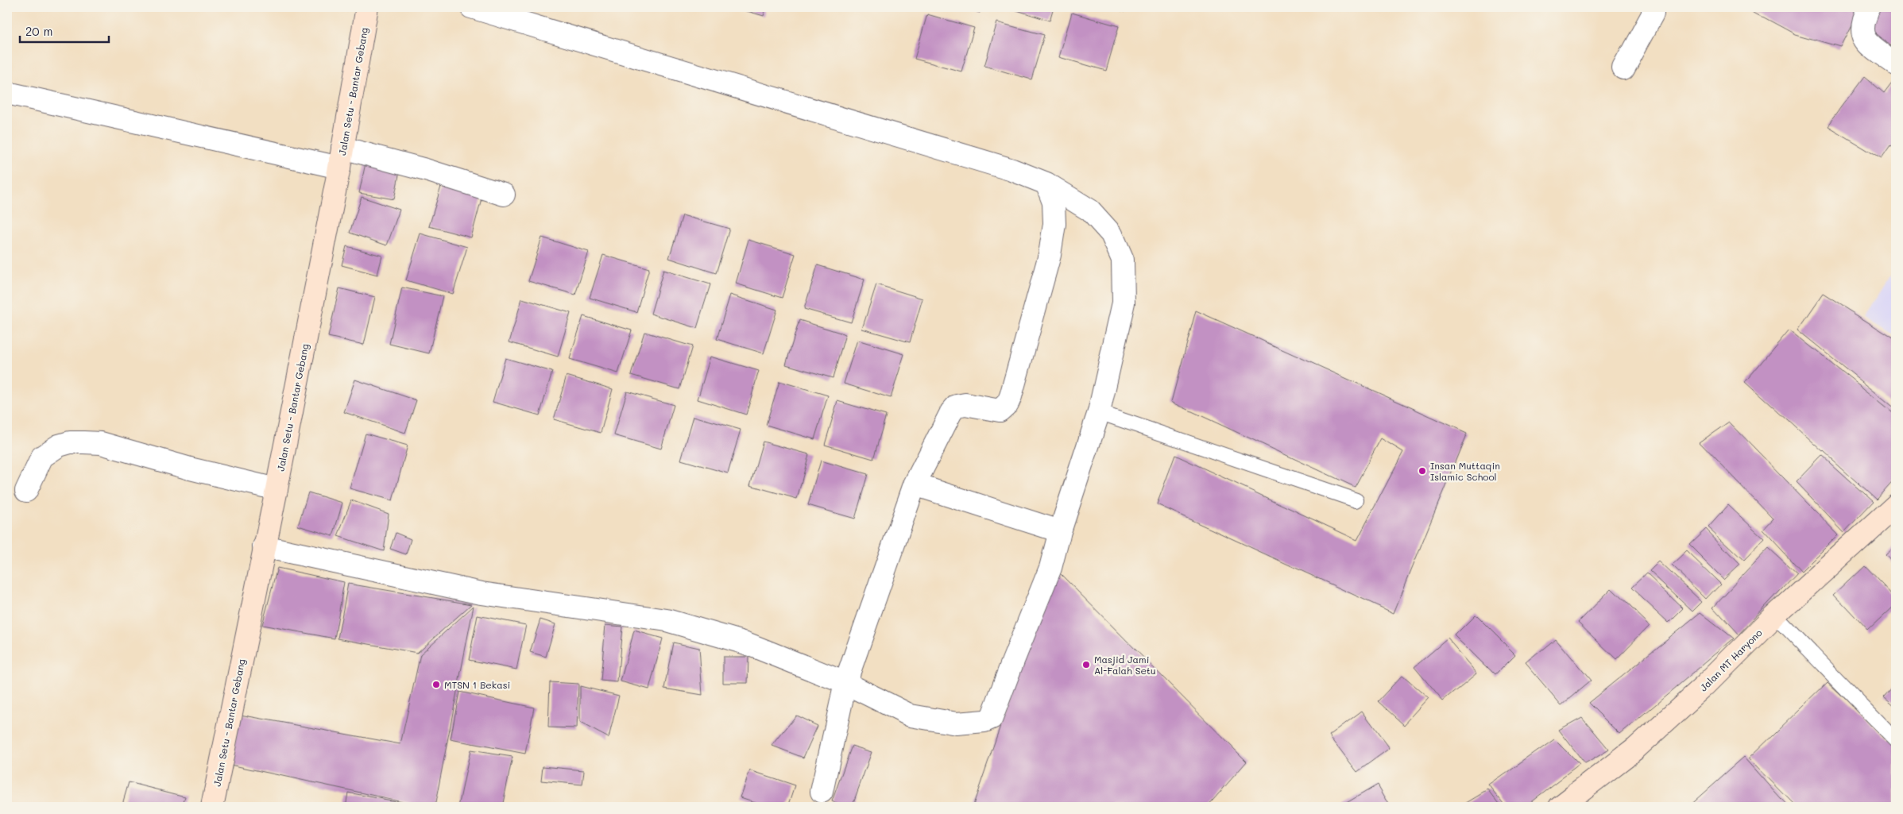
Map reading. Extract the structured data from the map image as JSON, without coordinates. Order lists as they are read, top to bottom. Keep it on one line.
{"streets":{"main road":["Jalan Setu - Bantar Gebang","Jalan MT Haryono"]},"places":["Insan Muttaqin Islamic School","Masjid Jami Al-Falah Setu","MTSN 1 Bekasi"],"scale_bar":"20 m"}
